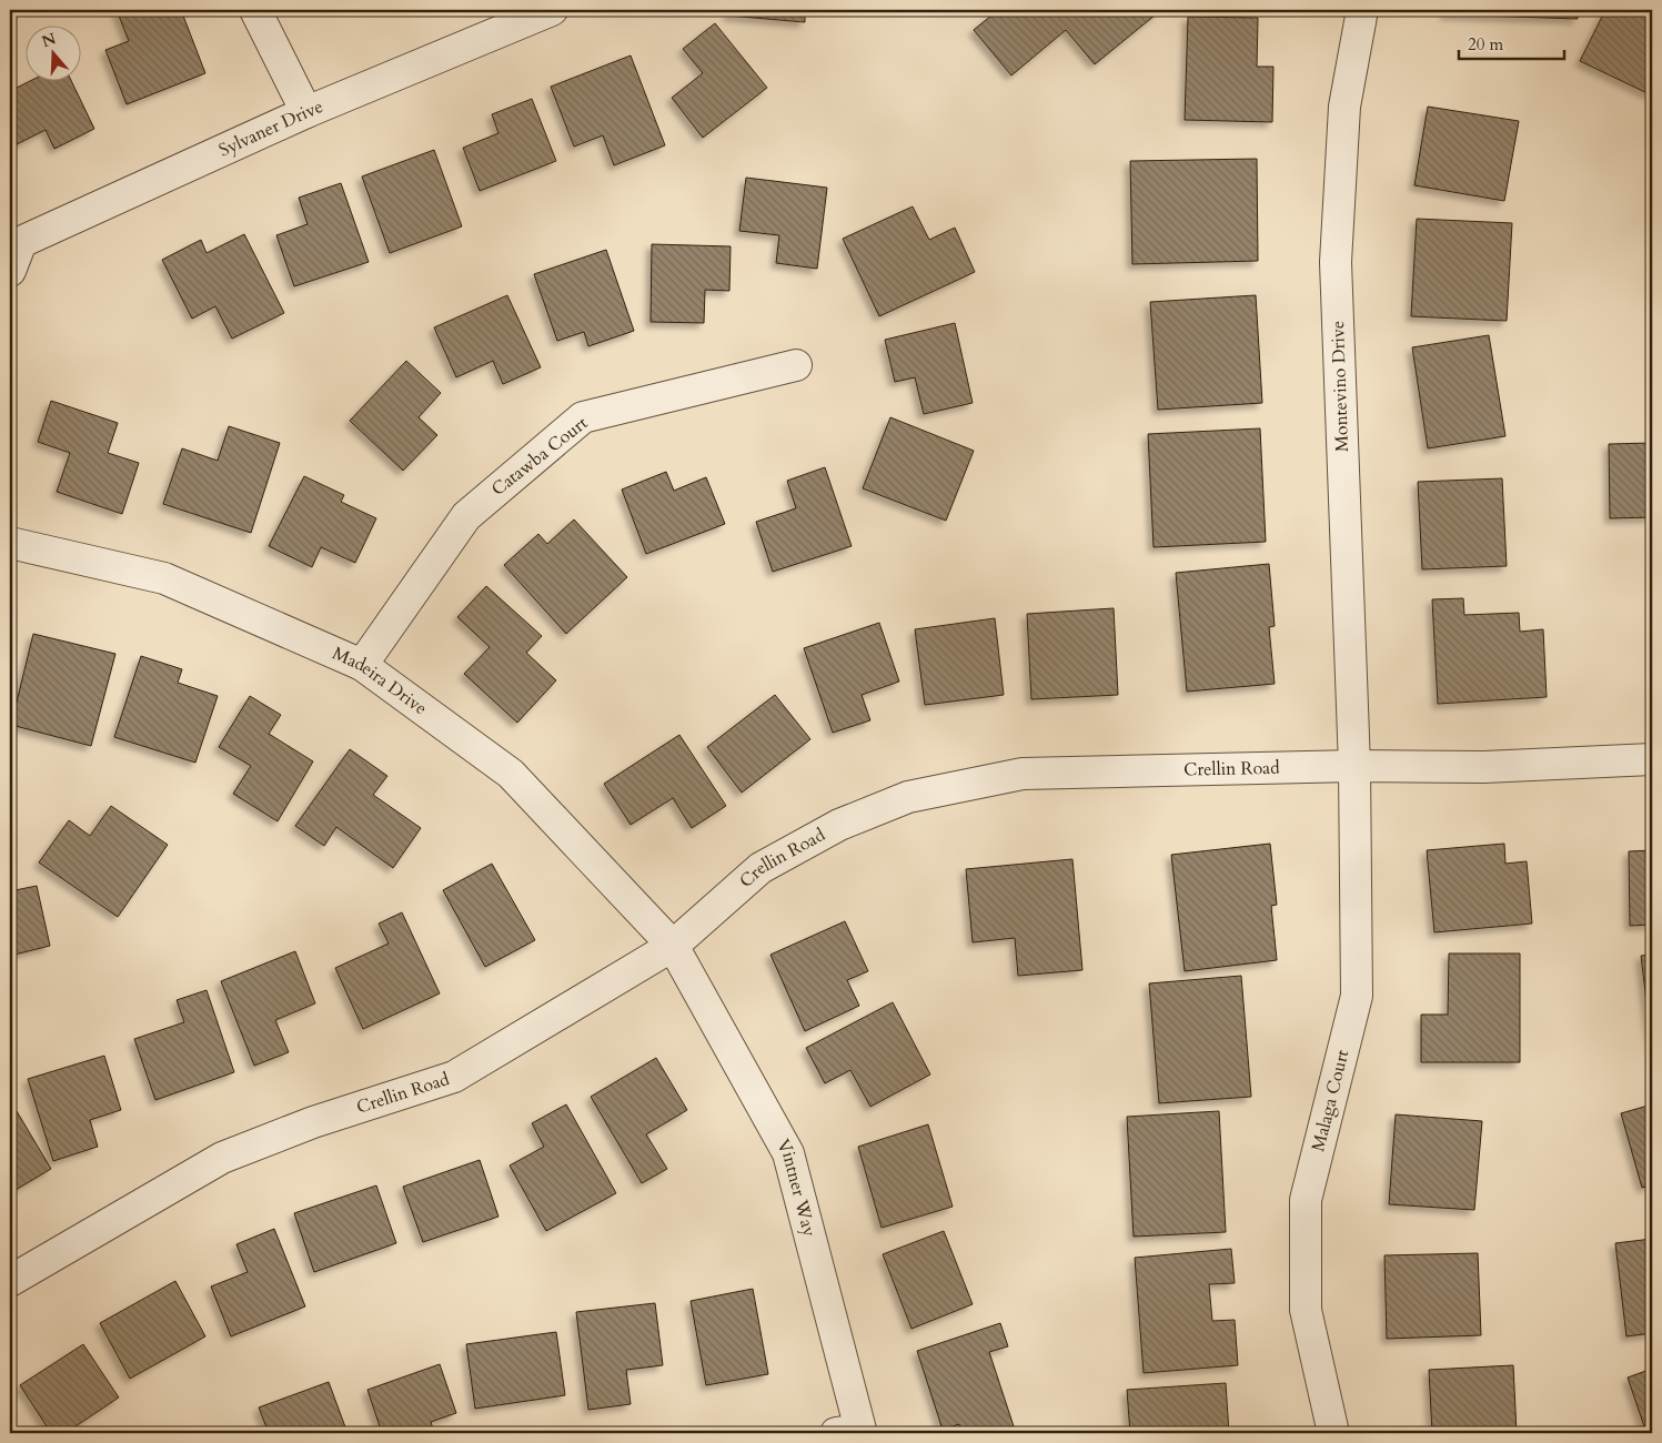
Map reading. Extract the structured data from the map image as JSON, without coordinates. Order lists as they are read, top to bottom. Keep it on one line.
{"streets":{"street":["Sylvaner Drive","Montevino Drive","Catawba Court","Madeira Drive","Crellin Road","Malaga Court","Vintner Way"]},"crossings":[["Montevino Drive","Crellin Road"],["Montevino Drive","Malaga Court"],["Catawba Court","Madeira Drive"],["Madeira Drive","Crellin Road"],["Madeira Drive","Vintner Way"],["Crellin Road","Malaga Court"],["Crellin Road","Vintner Way"]],"scale_bar":"20 m","north":"top"}
